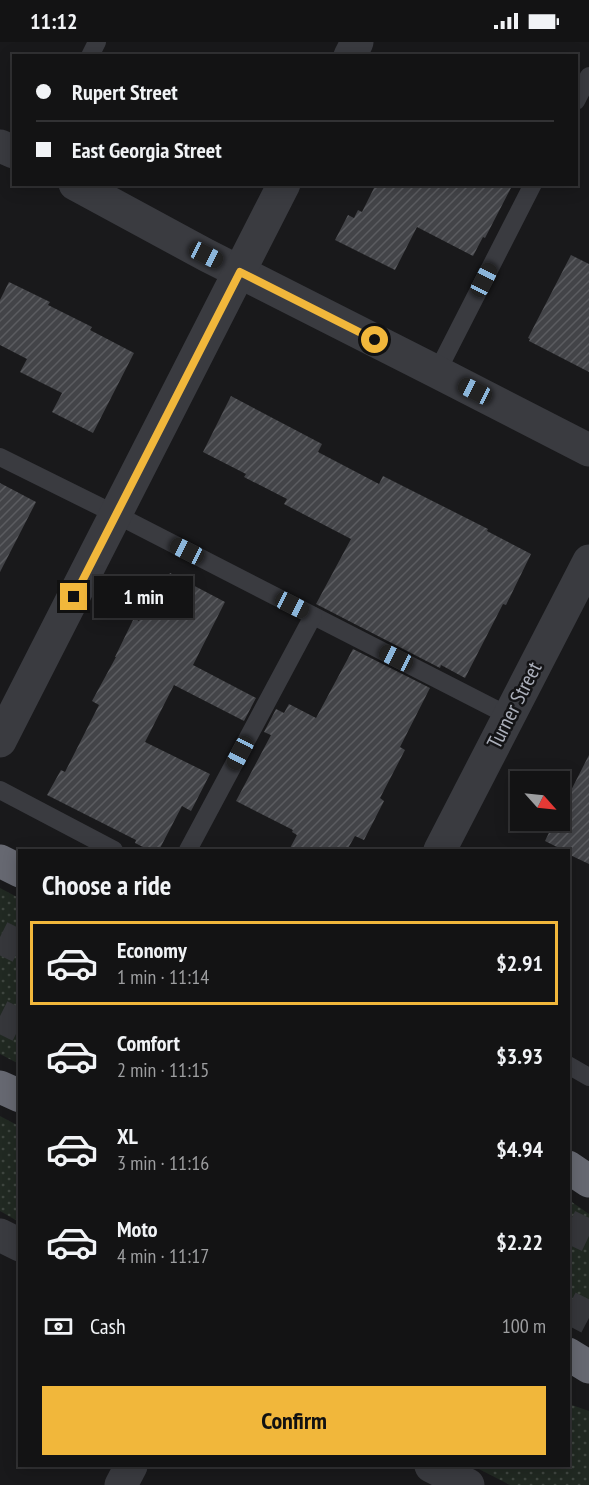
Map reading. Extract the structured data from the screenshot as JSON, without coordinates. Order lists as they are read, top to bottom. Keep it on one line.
{"streets":{"street":["Turner Street"]},"north":"bottom right","page":{"status":"11:12","banner":["Rupert Street","East Georgia Street"],"bubble":"1 min","heading":"Choose a ride","list":[{"name":"Economy","note":"1 min · 11:14","value":"$2.91"},{"name":"Comfort","note":"2 min · 11:15","value":"$3.93"},{"name":"XL","note":"3 min · 11:16","value":"$4.94"},{"name":"Moto","note":"4 min · 11:17","value":"$2.22"}],"pay":["Cash","100 m"],"buttons":"Confirm"}}
